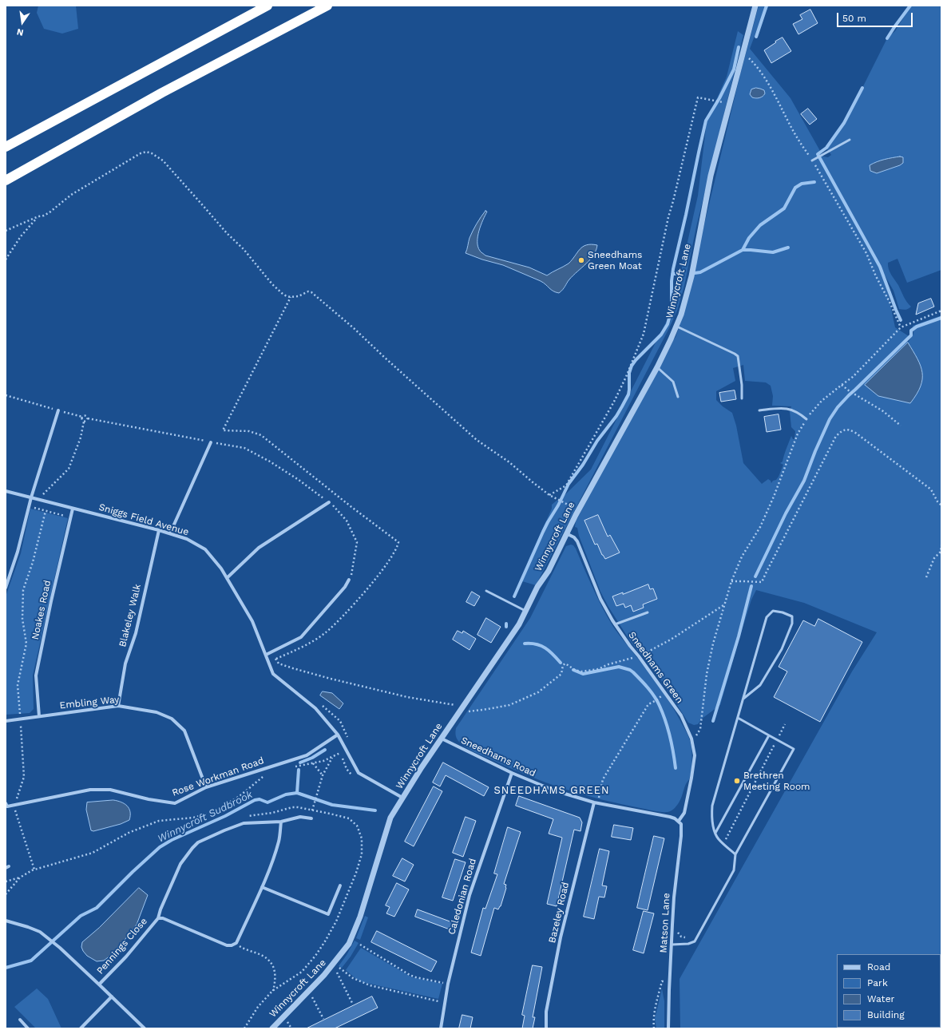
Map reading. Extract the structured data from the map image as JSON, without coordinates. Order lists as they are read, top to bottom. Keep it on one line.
{"streets":{"street":["Winnycroft Lane","Sniggs Field Avenue","Noakes Road","Blakeley Walk","Sneedhams Green","Embling Way","Sneedhams Road","Rose Workman Road","Caledonian Road","Bazeley Road","Matson Lane","Pennings Close"]},"crossings":[["Winnycroft Lane","Sniggs Field Avenue"],["Winnycroft Lane","Sneedhams Green"],["Winnycroft Lane","Sneedhams Road"],["Sniggs Field Avenue","Noakes Road"],["Sniggs Field Avenue","Blakeley Walk"],["Sniggs Field Avenue","Rose Workman Road"],["Noakes Road","Embling Way"],["Blakeley Walk","Embling Way"],["Sneedhams Green","Sneedhams Road"],["Sneedhams Green","Matson Lane"],["Embling Way","Rose Workman Road"],["Sneedhams Road","Caledonian Road"],["Sneedhams Road","Bazeley Road"],["Sneedhams Road","Matson Lane"]],"districts":["SNEEDHAMS GREEN"],"water":["Winnycroft Sudbrook"],"places":["Sneedhams Green Moat","Brethren Meeting Room"],"legend":["Road","Park","Water","Building"],"scale_bar":"50 m","north":"bottom"}
